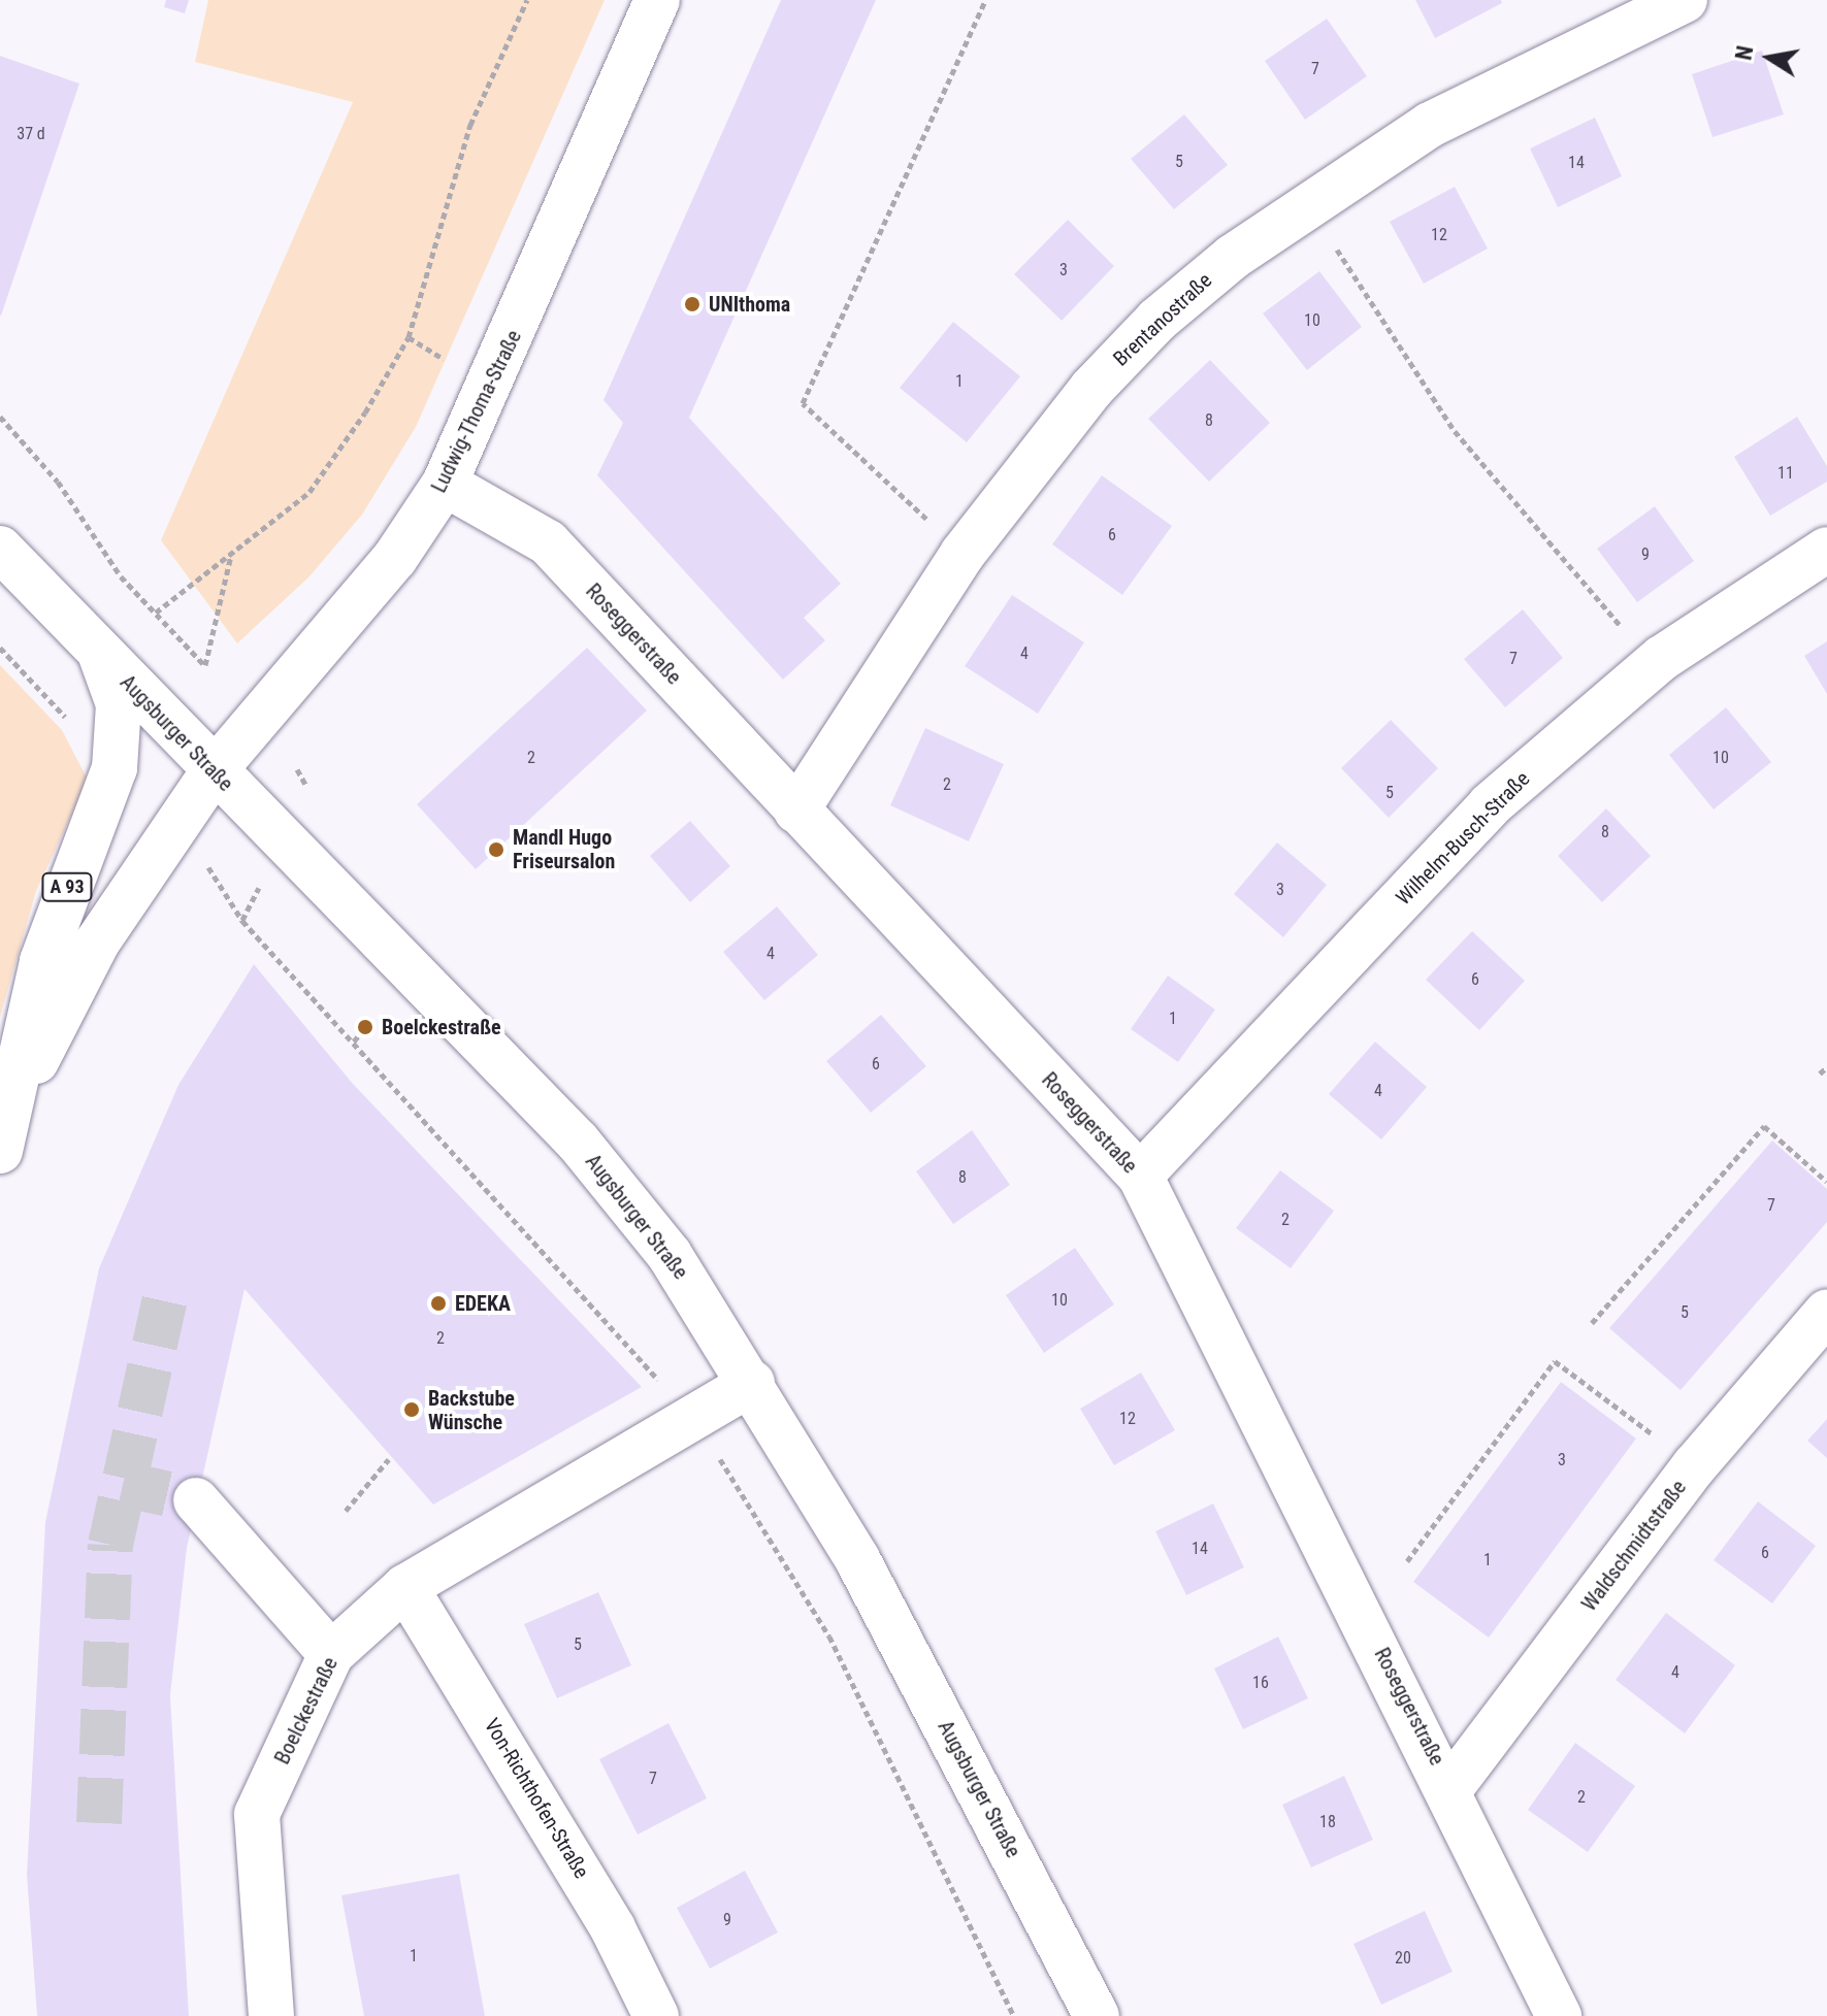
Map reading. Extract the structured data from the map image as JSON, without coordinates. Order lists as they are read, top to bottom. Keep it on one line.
{"streets":{"main road":["Brentanostraße","Ludwig-Thoma-Straße","Roseggerstraße","Augsburger Straße","Wilhelm-Busch-Straße","A 93","Waldschmidtstraße","Boelckestraße","Von-Richthofen-Straße"]},"crossings":[["Brentanostraße","Roseggerstraße"],["Ludwig-Thoma-Straße","Roseggerstraße"],["Ludwig-Thoma-Straße","Augsburger Straße"],["Ludwig-Thoma-Straße","A 93"],["Roseggerstraße","Wilhelm-Busch-Straße"],["Roseggerstraße","Waldschmidtstraße"],["Augsburger Straße","A 93"],["Augsburger Straße","Boelckestraße"],["Boelckestraße","Von-Richthofen-Straße"]],"places":["UNIthoma","Mandl Hugo Friseursalon","Boelckestraße","EDEKA","Backstube Wünsche"],"house_numbers":["7","37 d","5","14","12","3","10","1","8","11","6","9","4","7","2","10","2","5","8","3","4","6","1","6","4","8","7","2","10","5","2","12","3","14","6","1","5","4","16","7","2","18","9","1","20"],"north":"left"}
